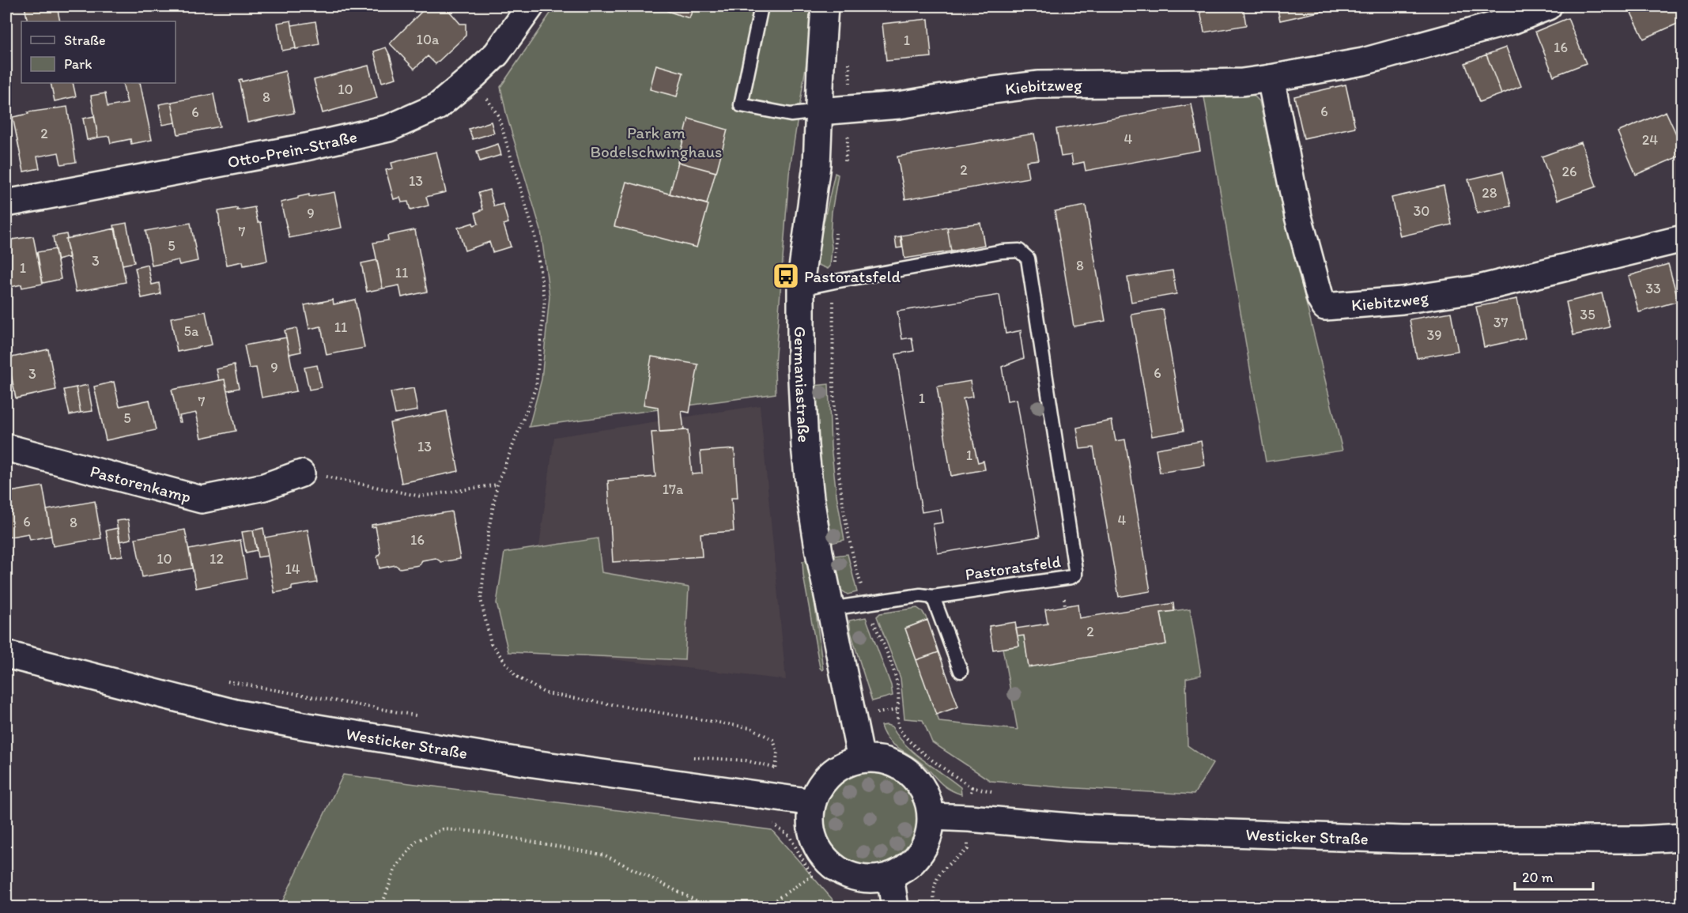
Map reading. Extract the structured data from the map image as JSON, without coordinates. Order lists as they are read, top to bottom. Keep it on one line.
{"streets":{"street":["Kiebitzweg","Otto-Prein-Straße","Germaniastraße","Pastorenkamp","Westicker Straße"],"lane":["Pastoratsfeld"]},"crossings":[["Kiebitzweg","Germaniastraße"],["Germaniastraße","Pastoratsfeld"],["Germaniastraße","Westicker Straße"]],"parks":["Park am Bodelschwinghaus"],"places":{"bus stop":["Pastoratsfeld"]},"house_numbers":["10a","1","16","10","8","6","6","2","4","24","2","26","13","28","30","9","7","5","3","8","1","11","33","35","37","11","5a","39","9","6","3","1","7","5","13","1","17a","4","6","8","16","10","12","14","2"],"legend":["Straße","Park"],"scale_bar":"20 m"}
